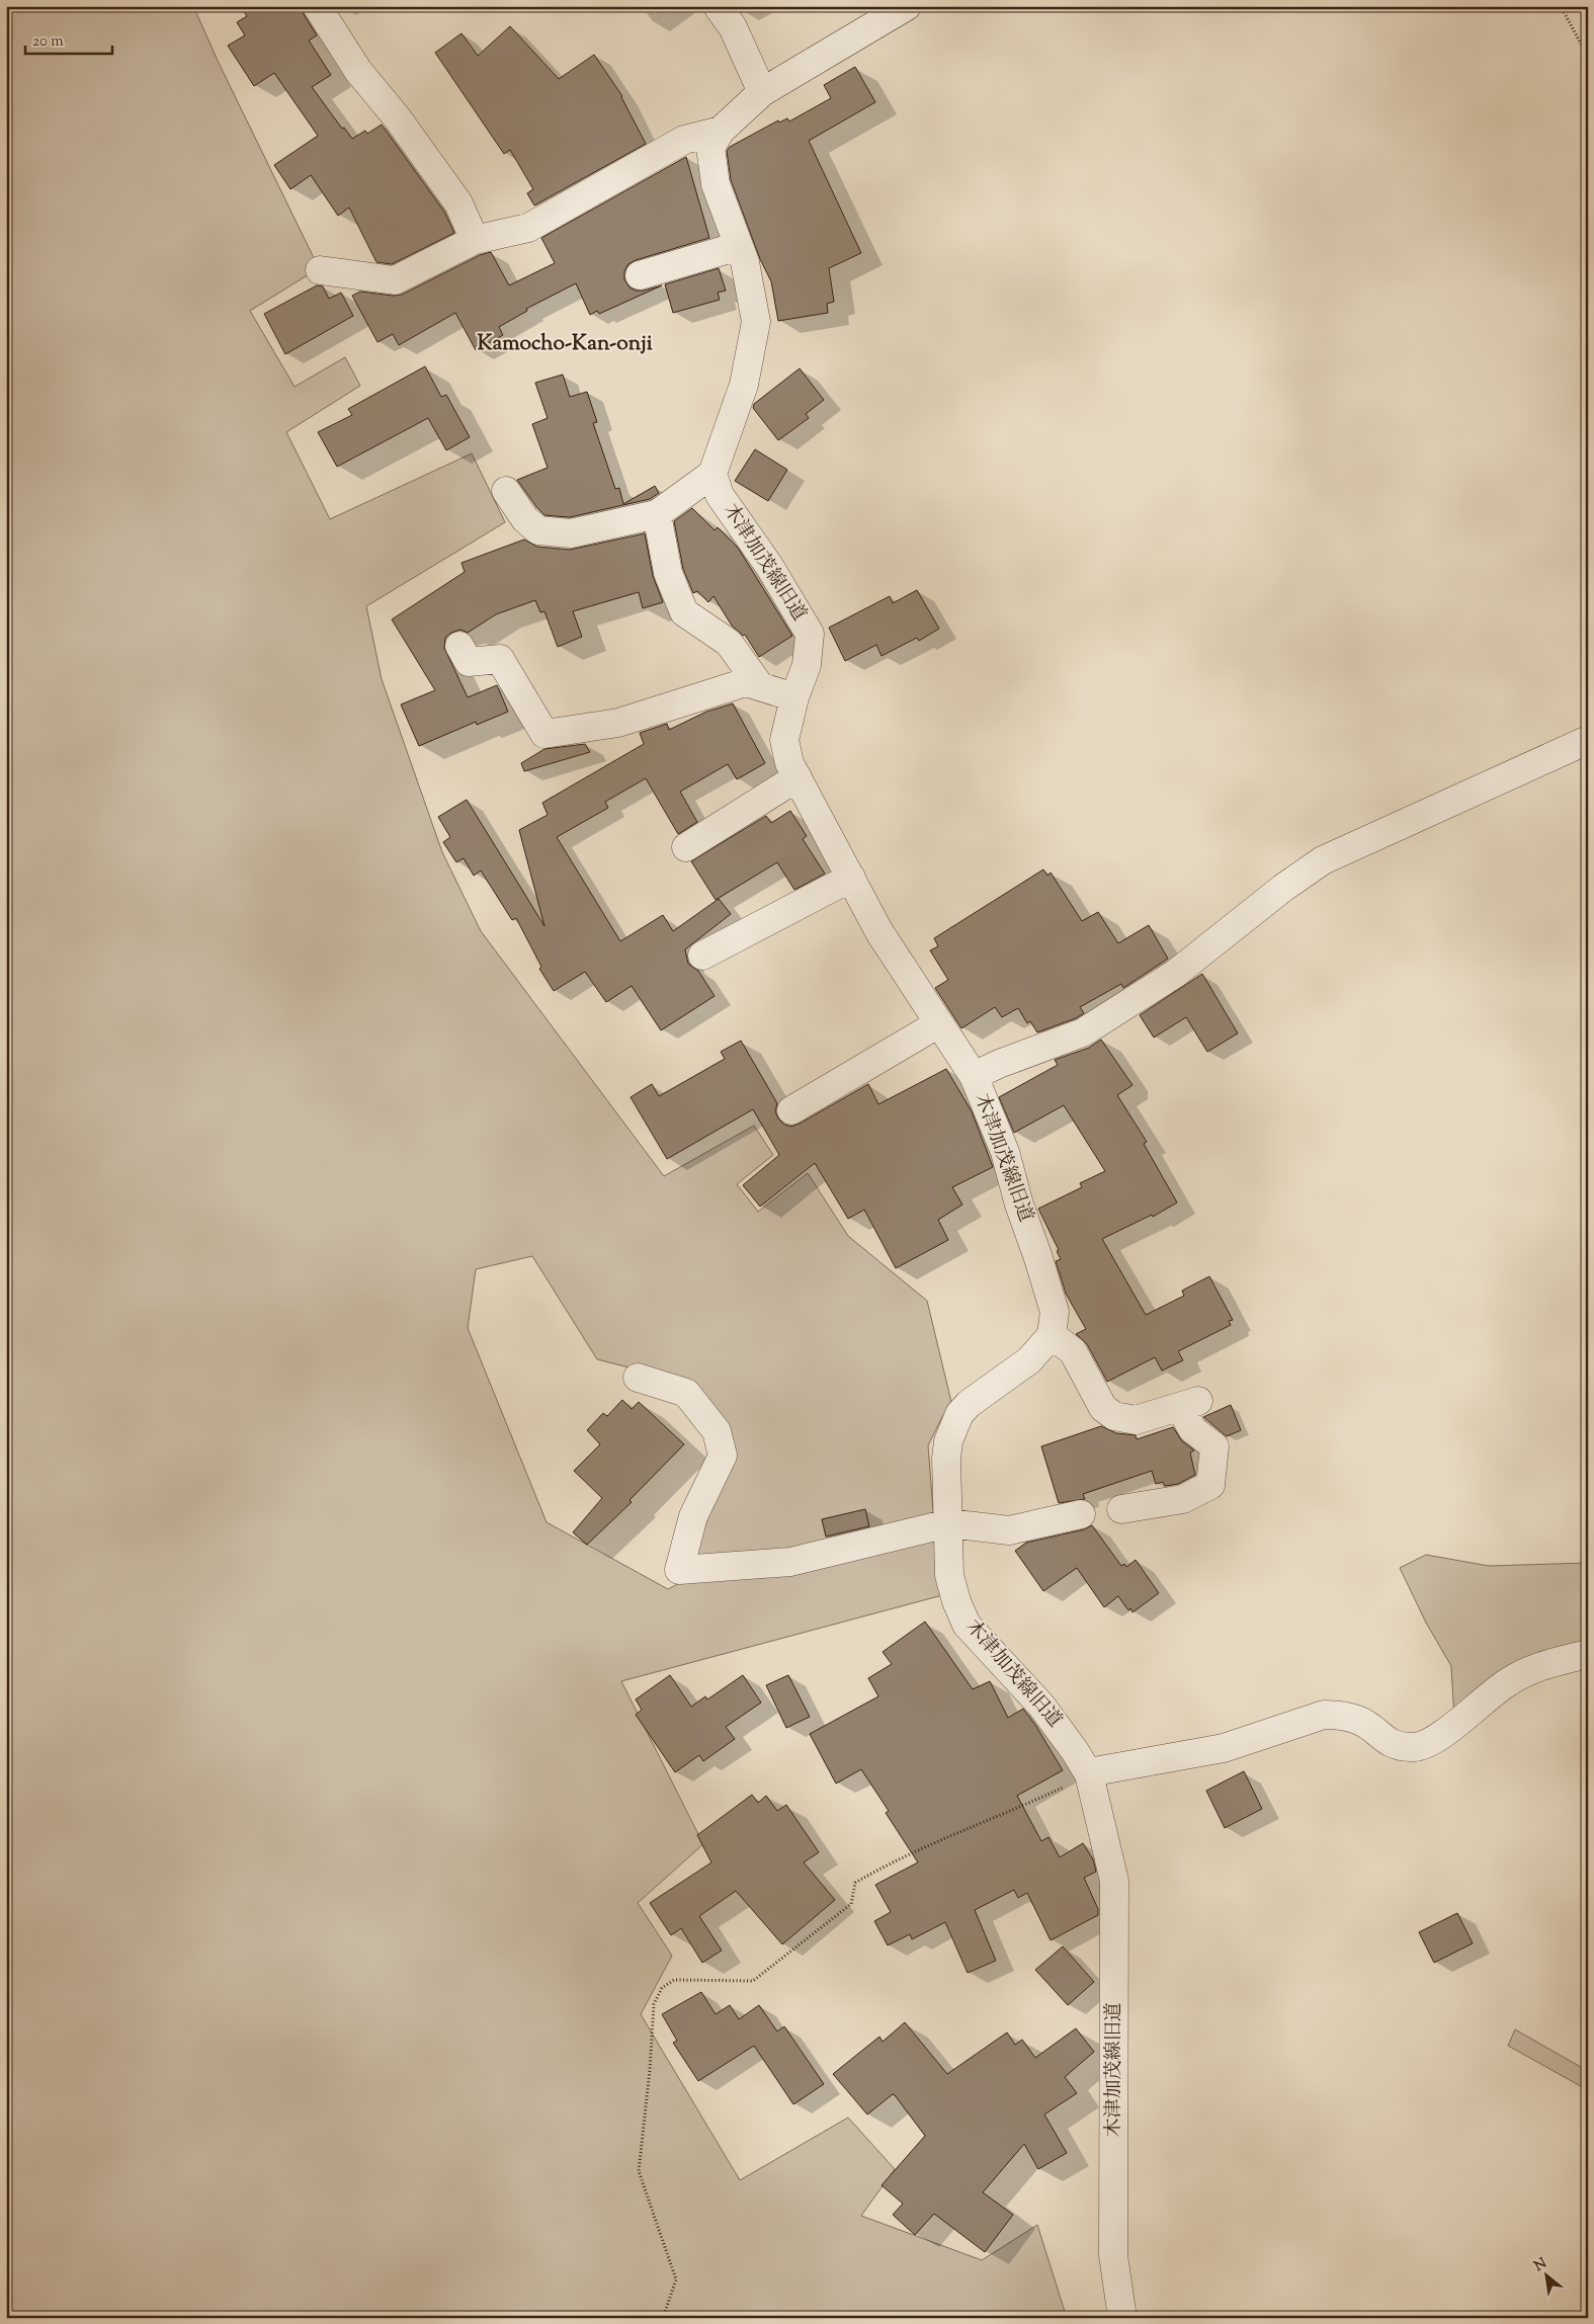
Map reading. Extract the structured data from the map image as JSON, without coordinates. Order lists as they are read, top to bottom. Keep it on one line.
{"streets":{"street":["木津加茂線旧道"]},"districts":["Kamocho-Kan-onji"],"scale_bar":"20 m","north":"top left"}
